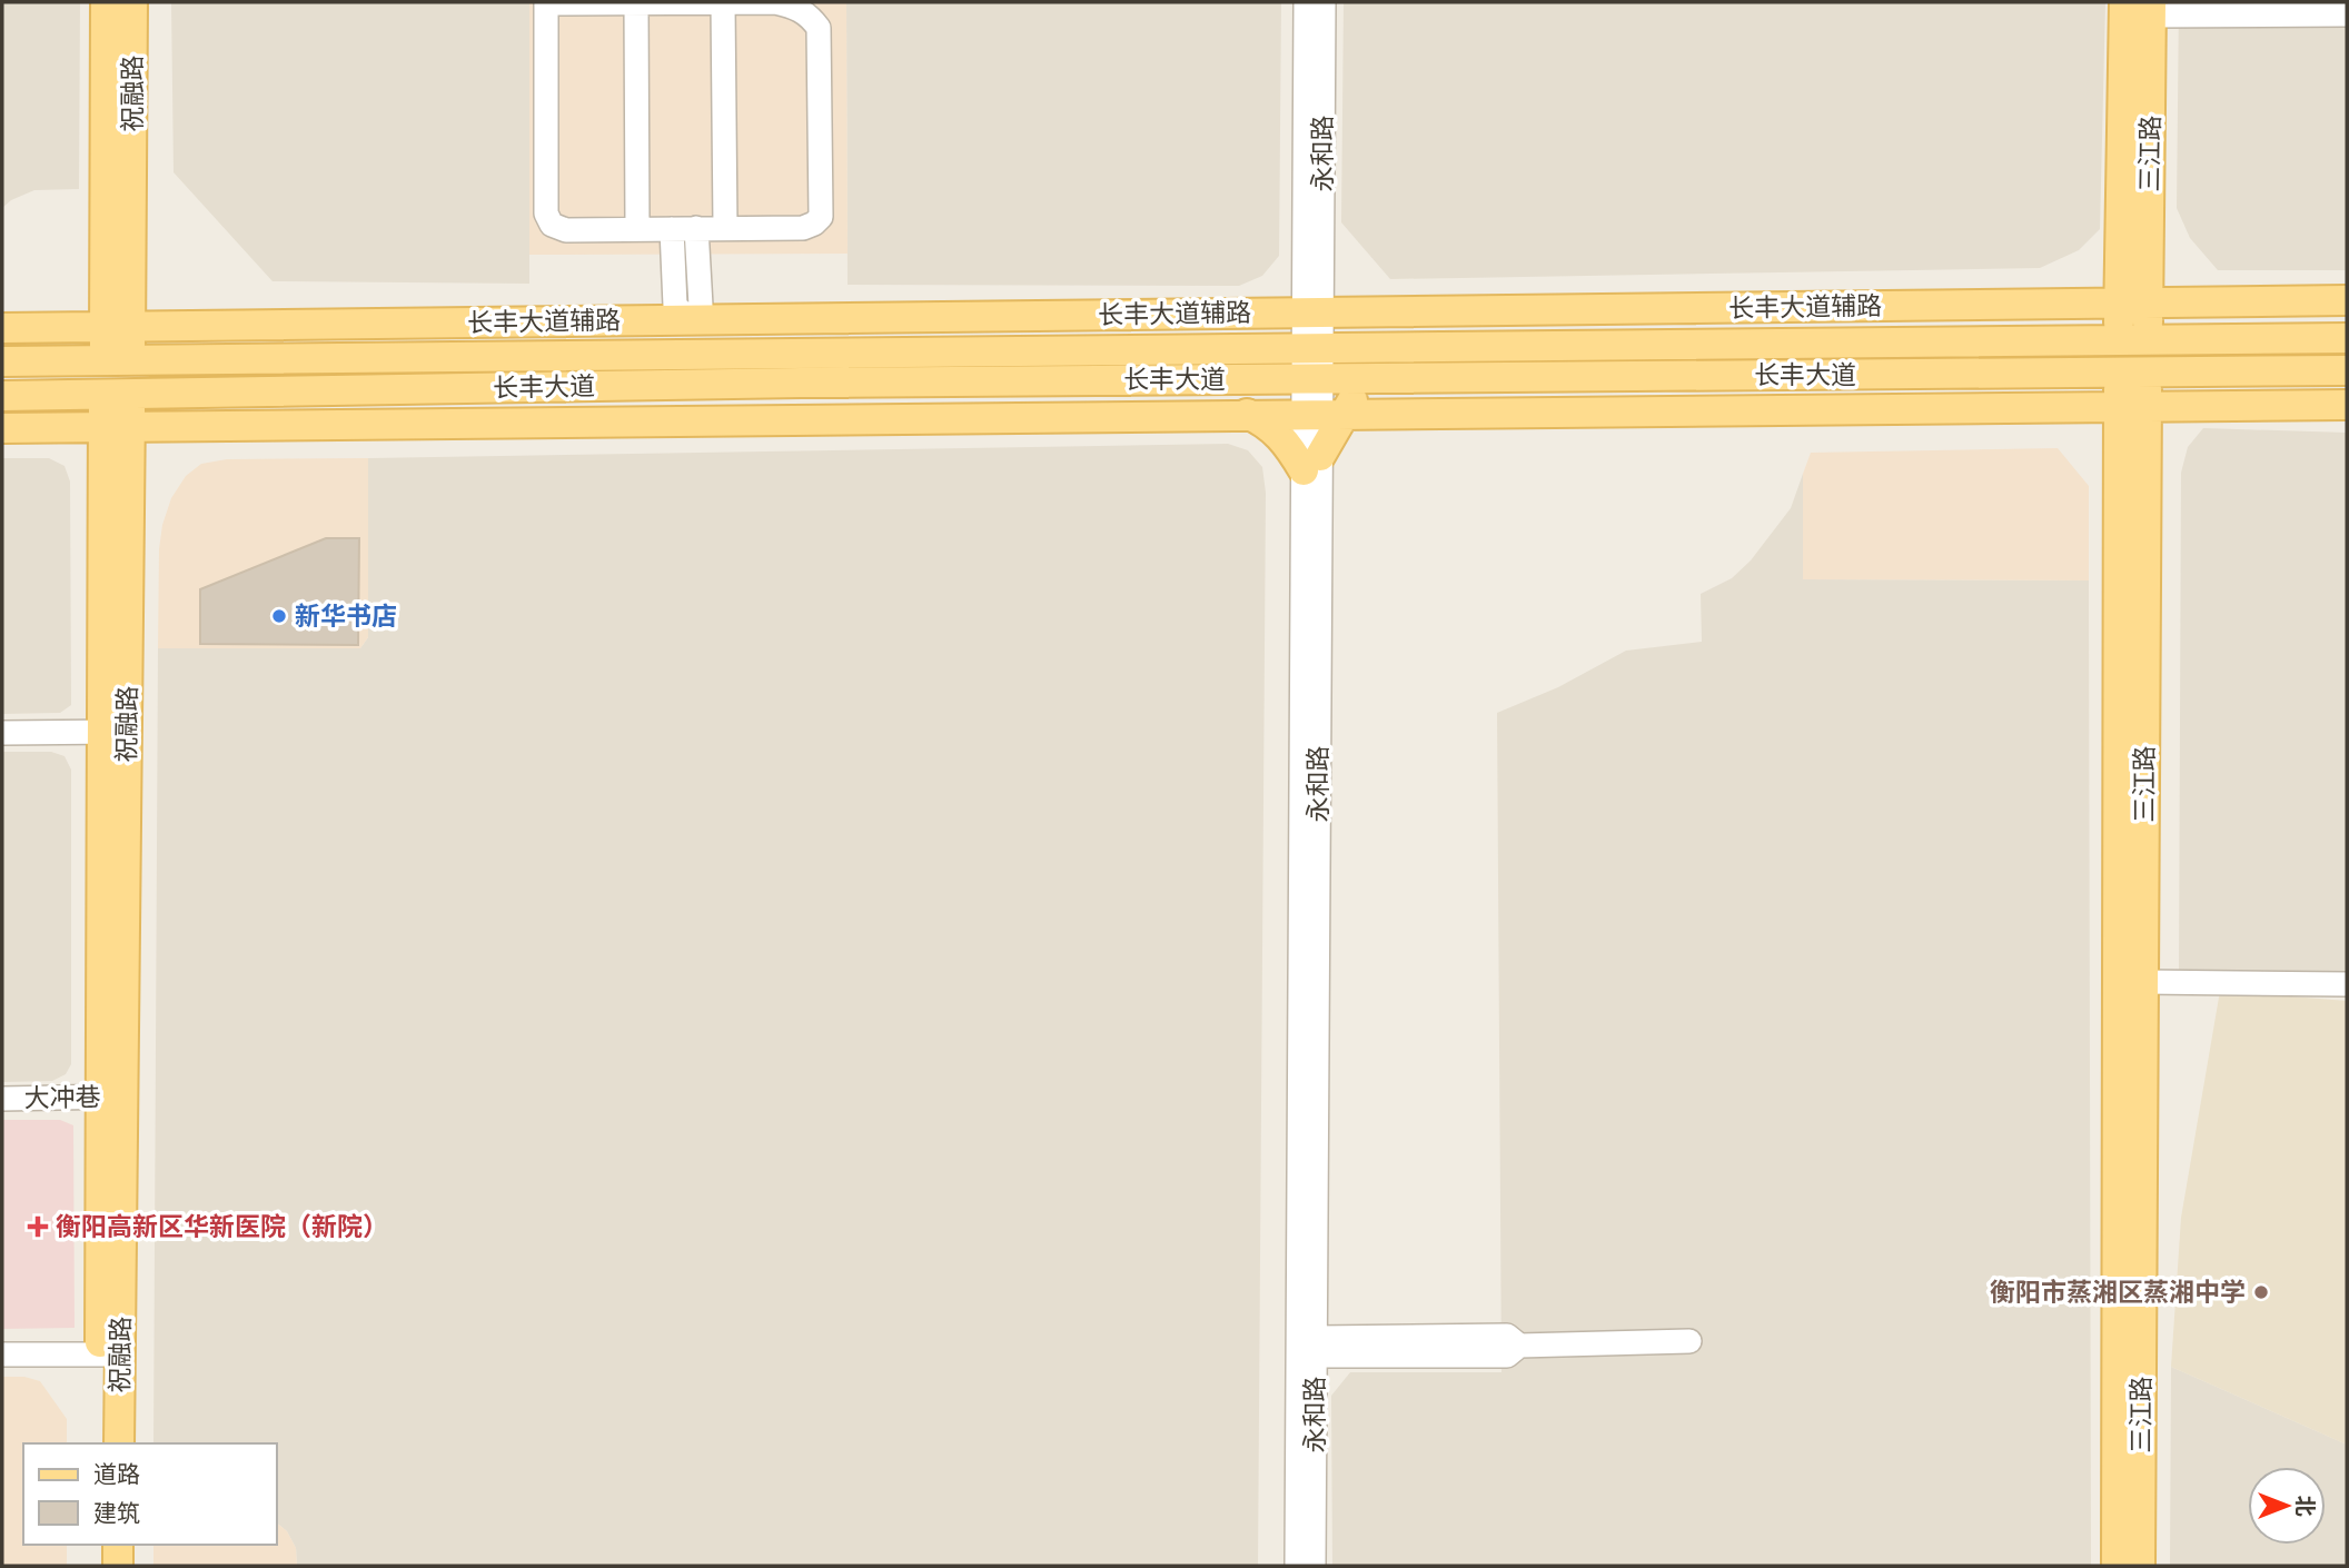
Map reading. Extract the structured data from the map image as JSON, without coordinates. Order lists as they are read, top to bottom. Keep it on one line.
{"streets":{"main road":["祝融路","三江路","长丰大道辅路","长丰大道"],"street":["永和路","大冲巷"]},"crossings":[["祝融路","长丰大道辅路"],["祝融路","长丰大道"],["祝融路","大冲巷"],["永和路","长丰大道辅路"],["永和路","长丰大道"],["三江路","长丰大道辅路"],["三江路","长丰大道"]],"places":{"other":["新华书店","衡阳市蒸湘区蒸湘中学"],"health":["衡阳高新区华新医院（新院）"]},"legend":["道路","建筑"],"north":"right"}
